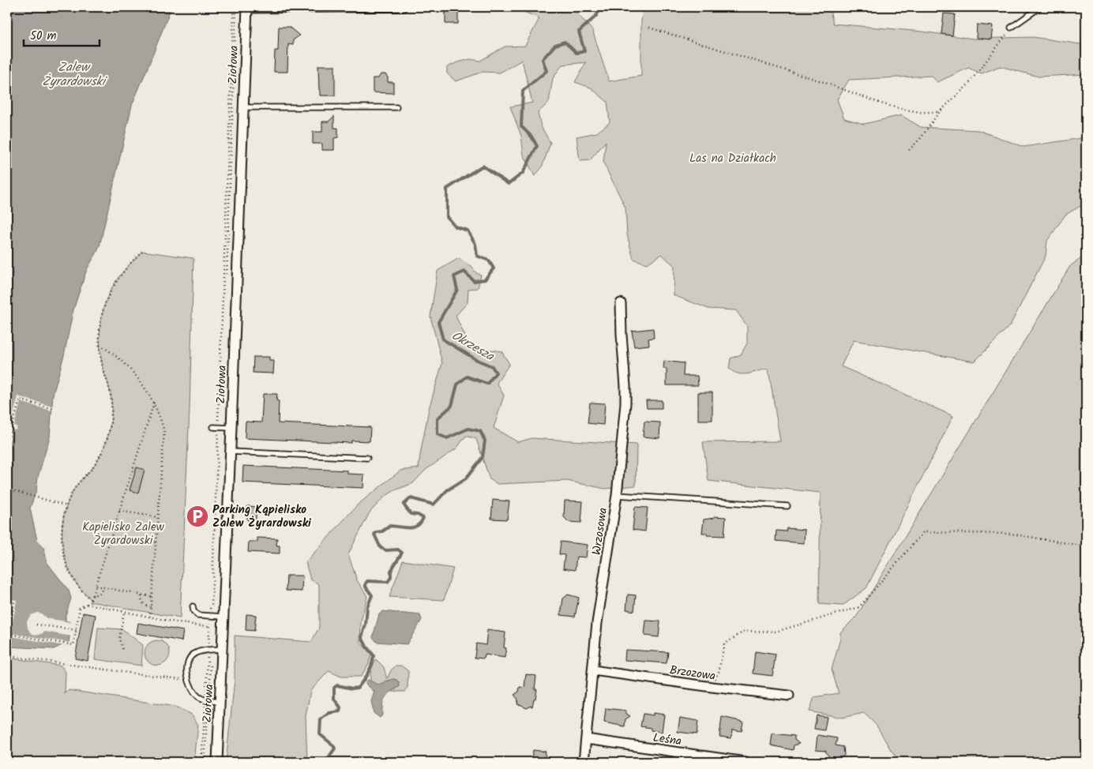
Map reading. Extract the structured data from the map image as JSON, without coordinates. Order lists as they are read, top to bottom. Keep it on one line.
{"streets":{"street":["Ziołowa","Wrzosowa","Brzozowa","Leśna"]},"crossings":[["Wrzosowa","Brzozowa"],["Wrzosowa","Leśna"]],"water":["Zalew Żyrardowski","Okrzesza"],"parks":["Las na Działkach","Kapielisko Zalew Żyrardowski"],"places":{"parking":["Parking Kąpielisko Zalew Żyrardowski"]},"scale_bar":"50 m"}
